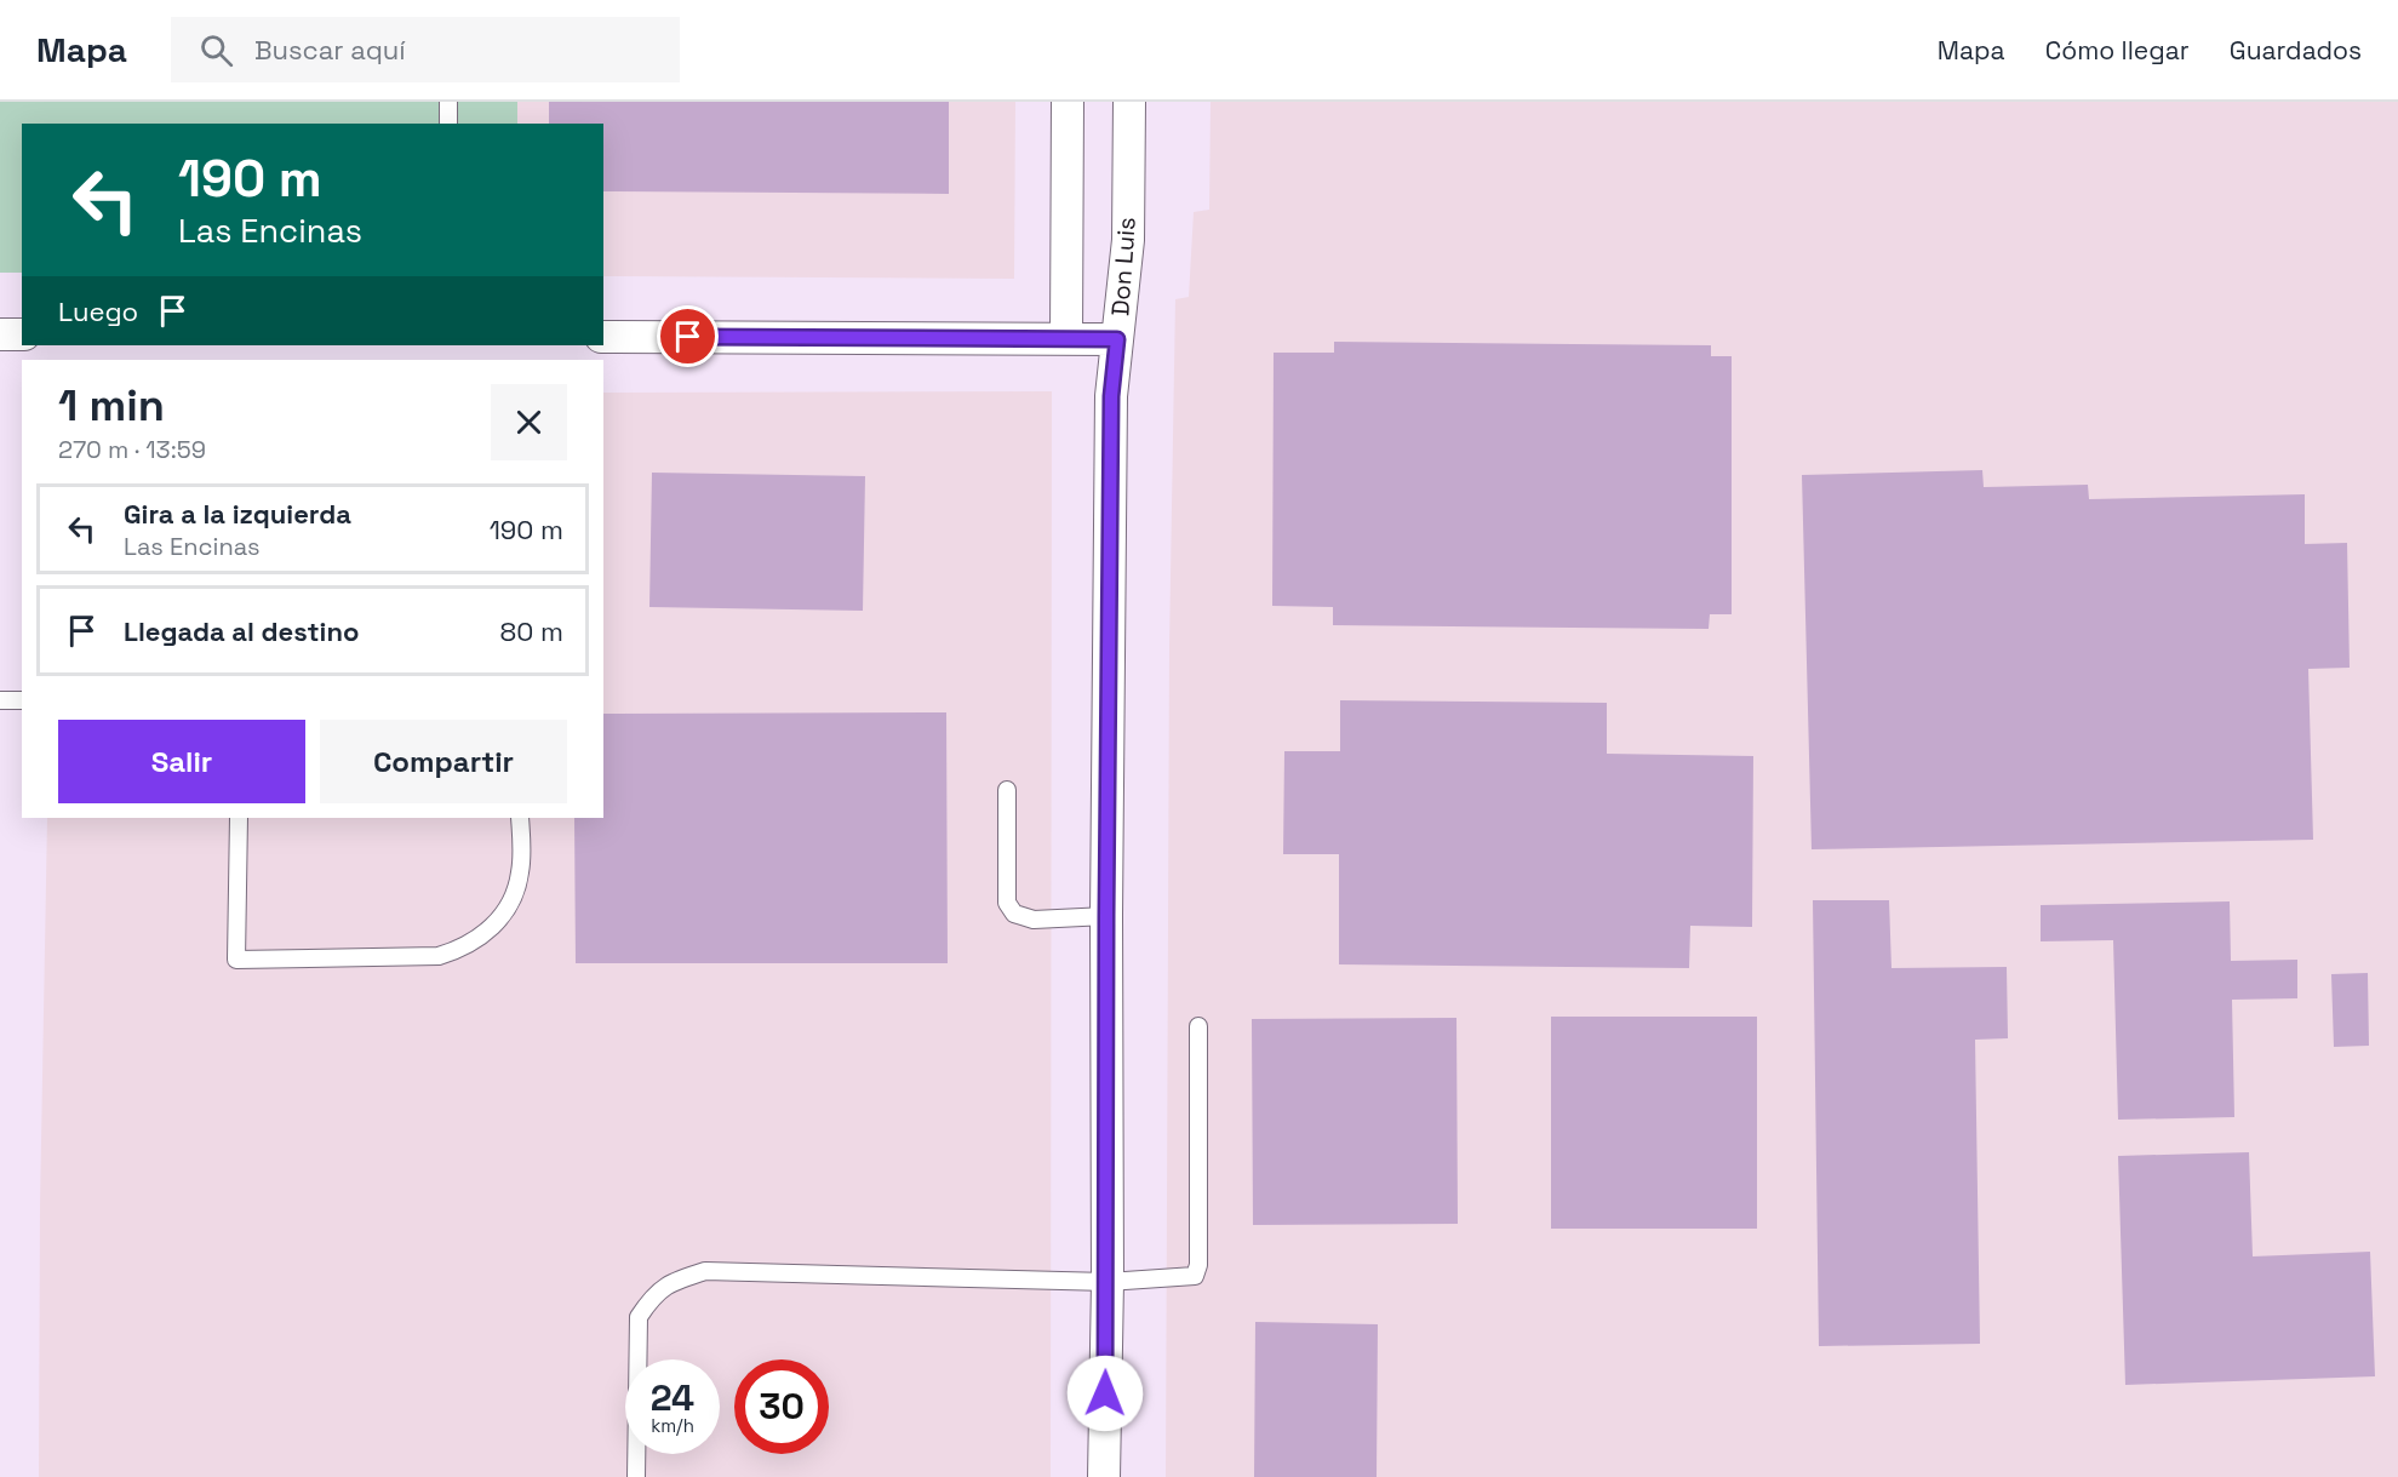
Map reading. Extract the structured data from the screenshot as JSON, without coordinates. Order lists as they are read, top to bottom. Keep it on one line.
{"streets":{"street":["Don Luis"]},"page":{"header":"Mapa","search":"Buscar aquí","nav":["Mapa","Cómo llegar","Guardados"],"turn":["190 m","Las Encinas"],"then":"Luego","heading":["1 min","270 m · 13:59"],"list":[{"name":"Gira a la izquierda","note":"Las Encinas","value":"190 m"},{"name":"Llegada al destino","value":"80 m"}],"buttons":["Salir","Compartir"],"speed":"24 km/h","limit":"30"}}
